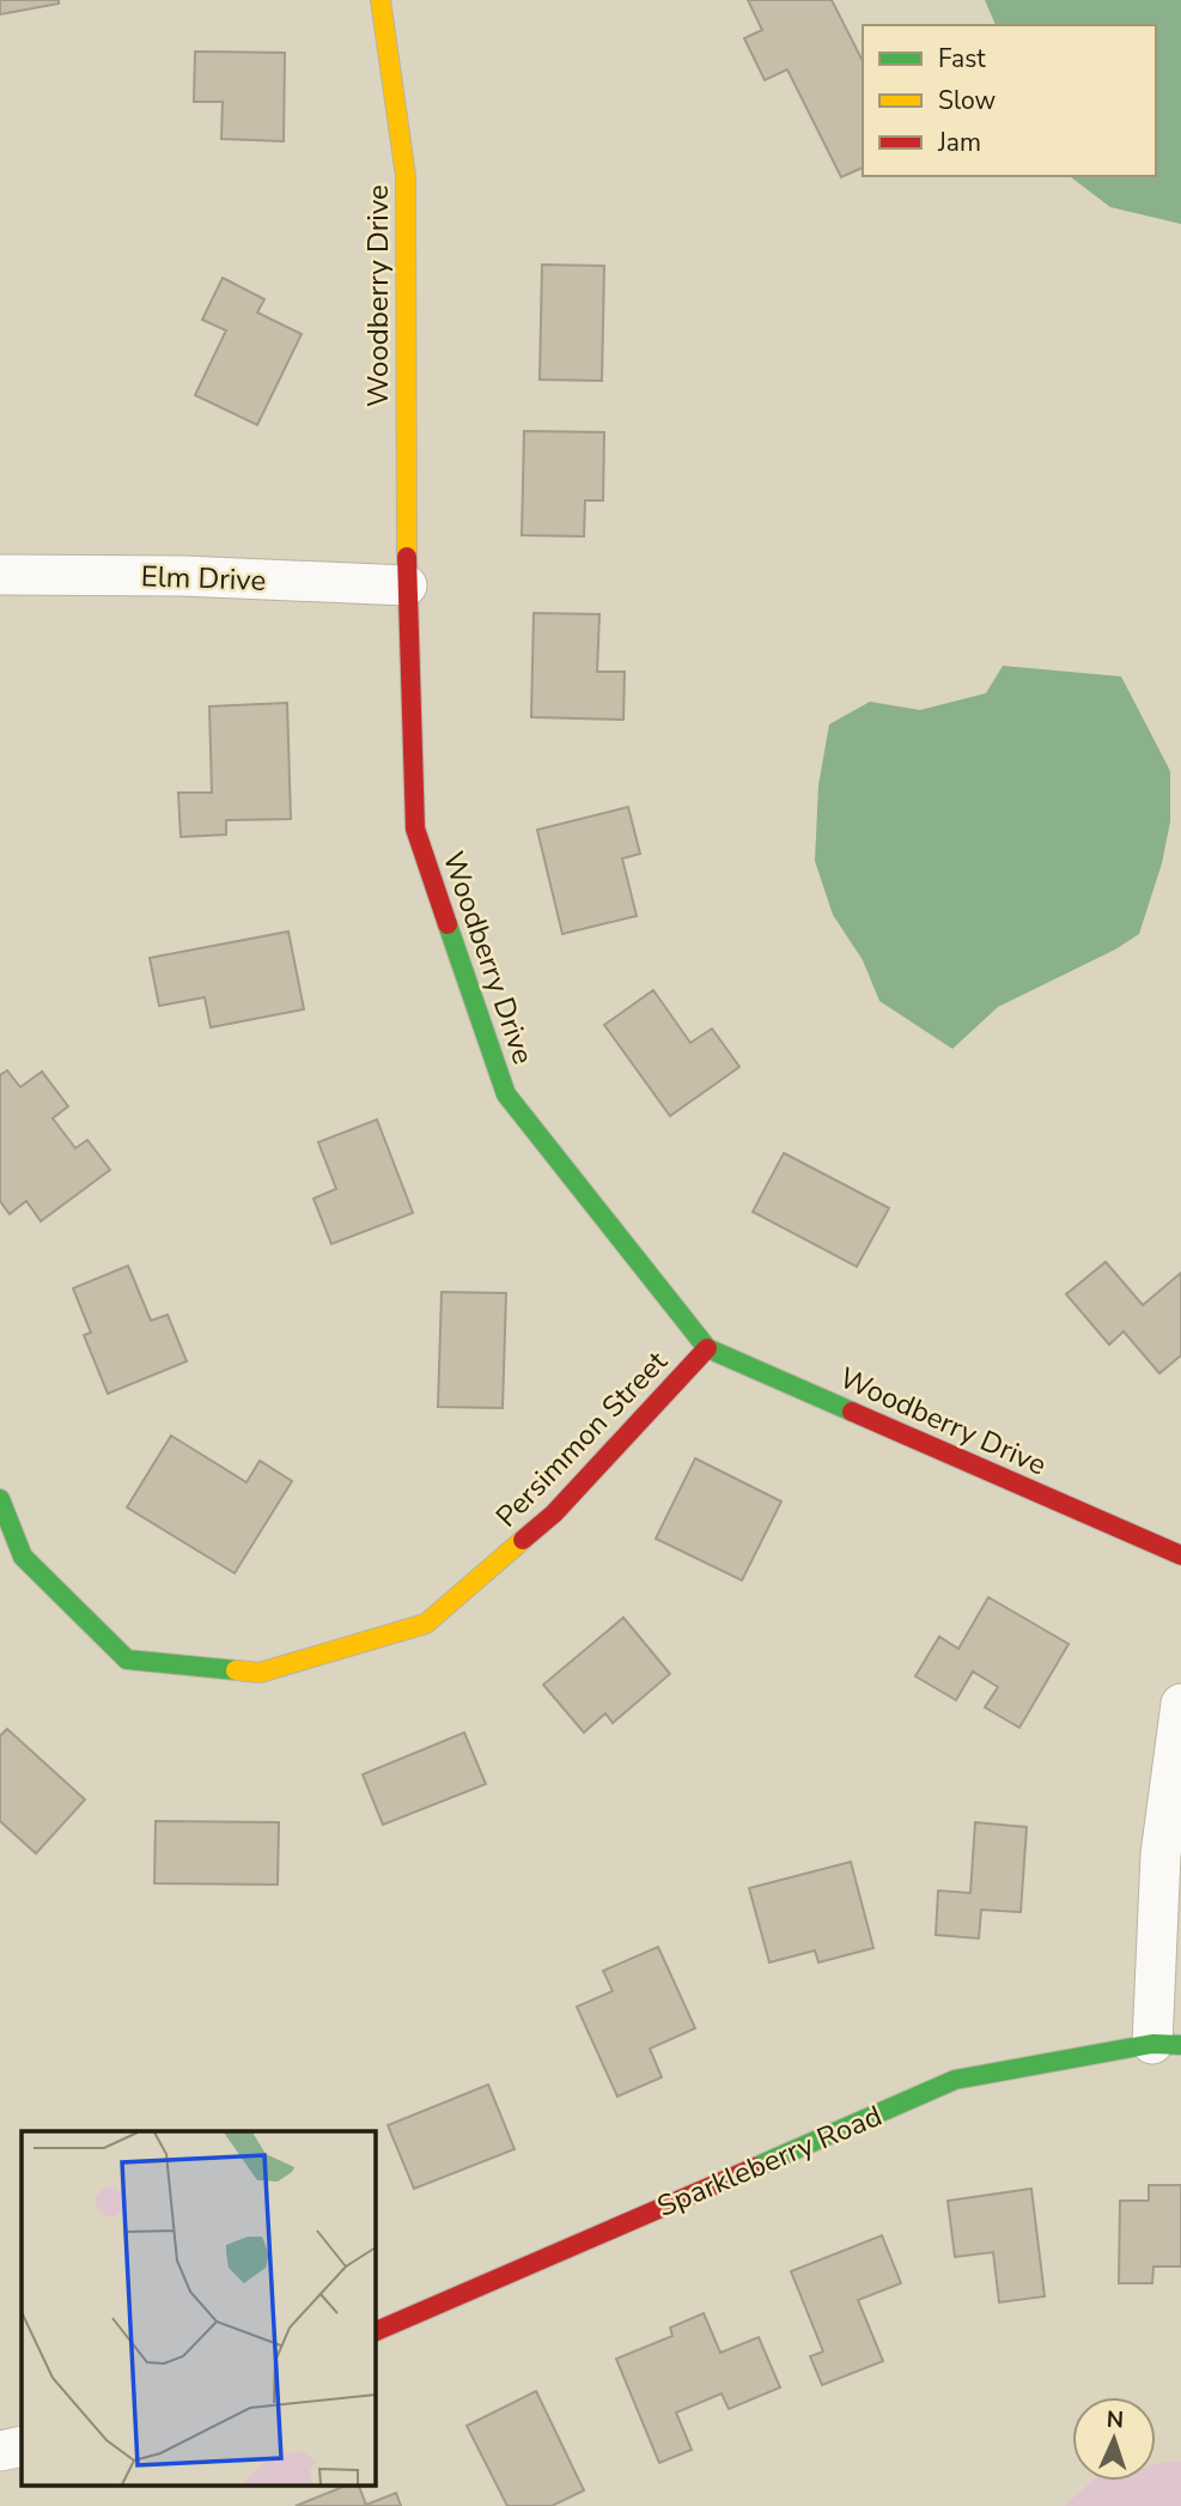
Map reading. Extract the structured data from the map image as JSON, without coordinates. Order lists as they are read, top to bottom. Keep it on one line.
{"streets":{"street":["Woodberry Drive","Elm Drive","Persimmon Street","Sparkleberry Road"]},"crossings":[["Woodberry Drive","Elm Drive"],["Woodberry Drive","Persimmon Street"]],"legend":["Fast","Slow","Jam"],"north":"top"}
